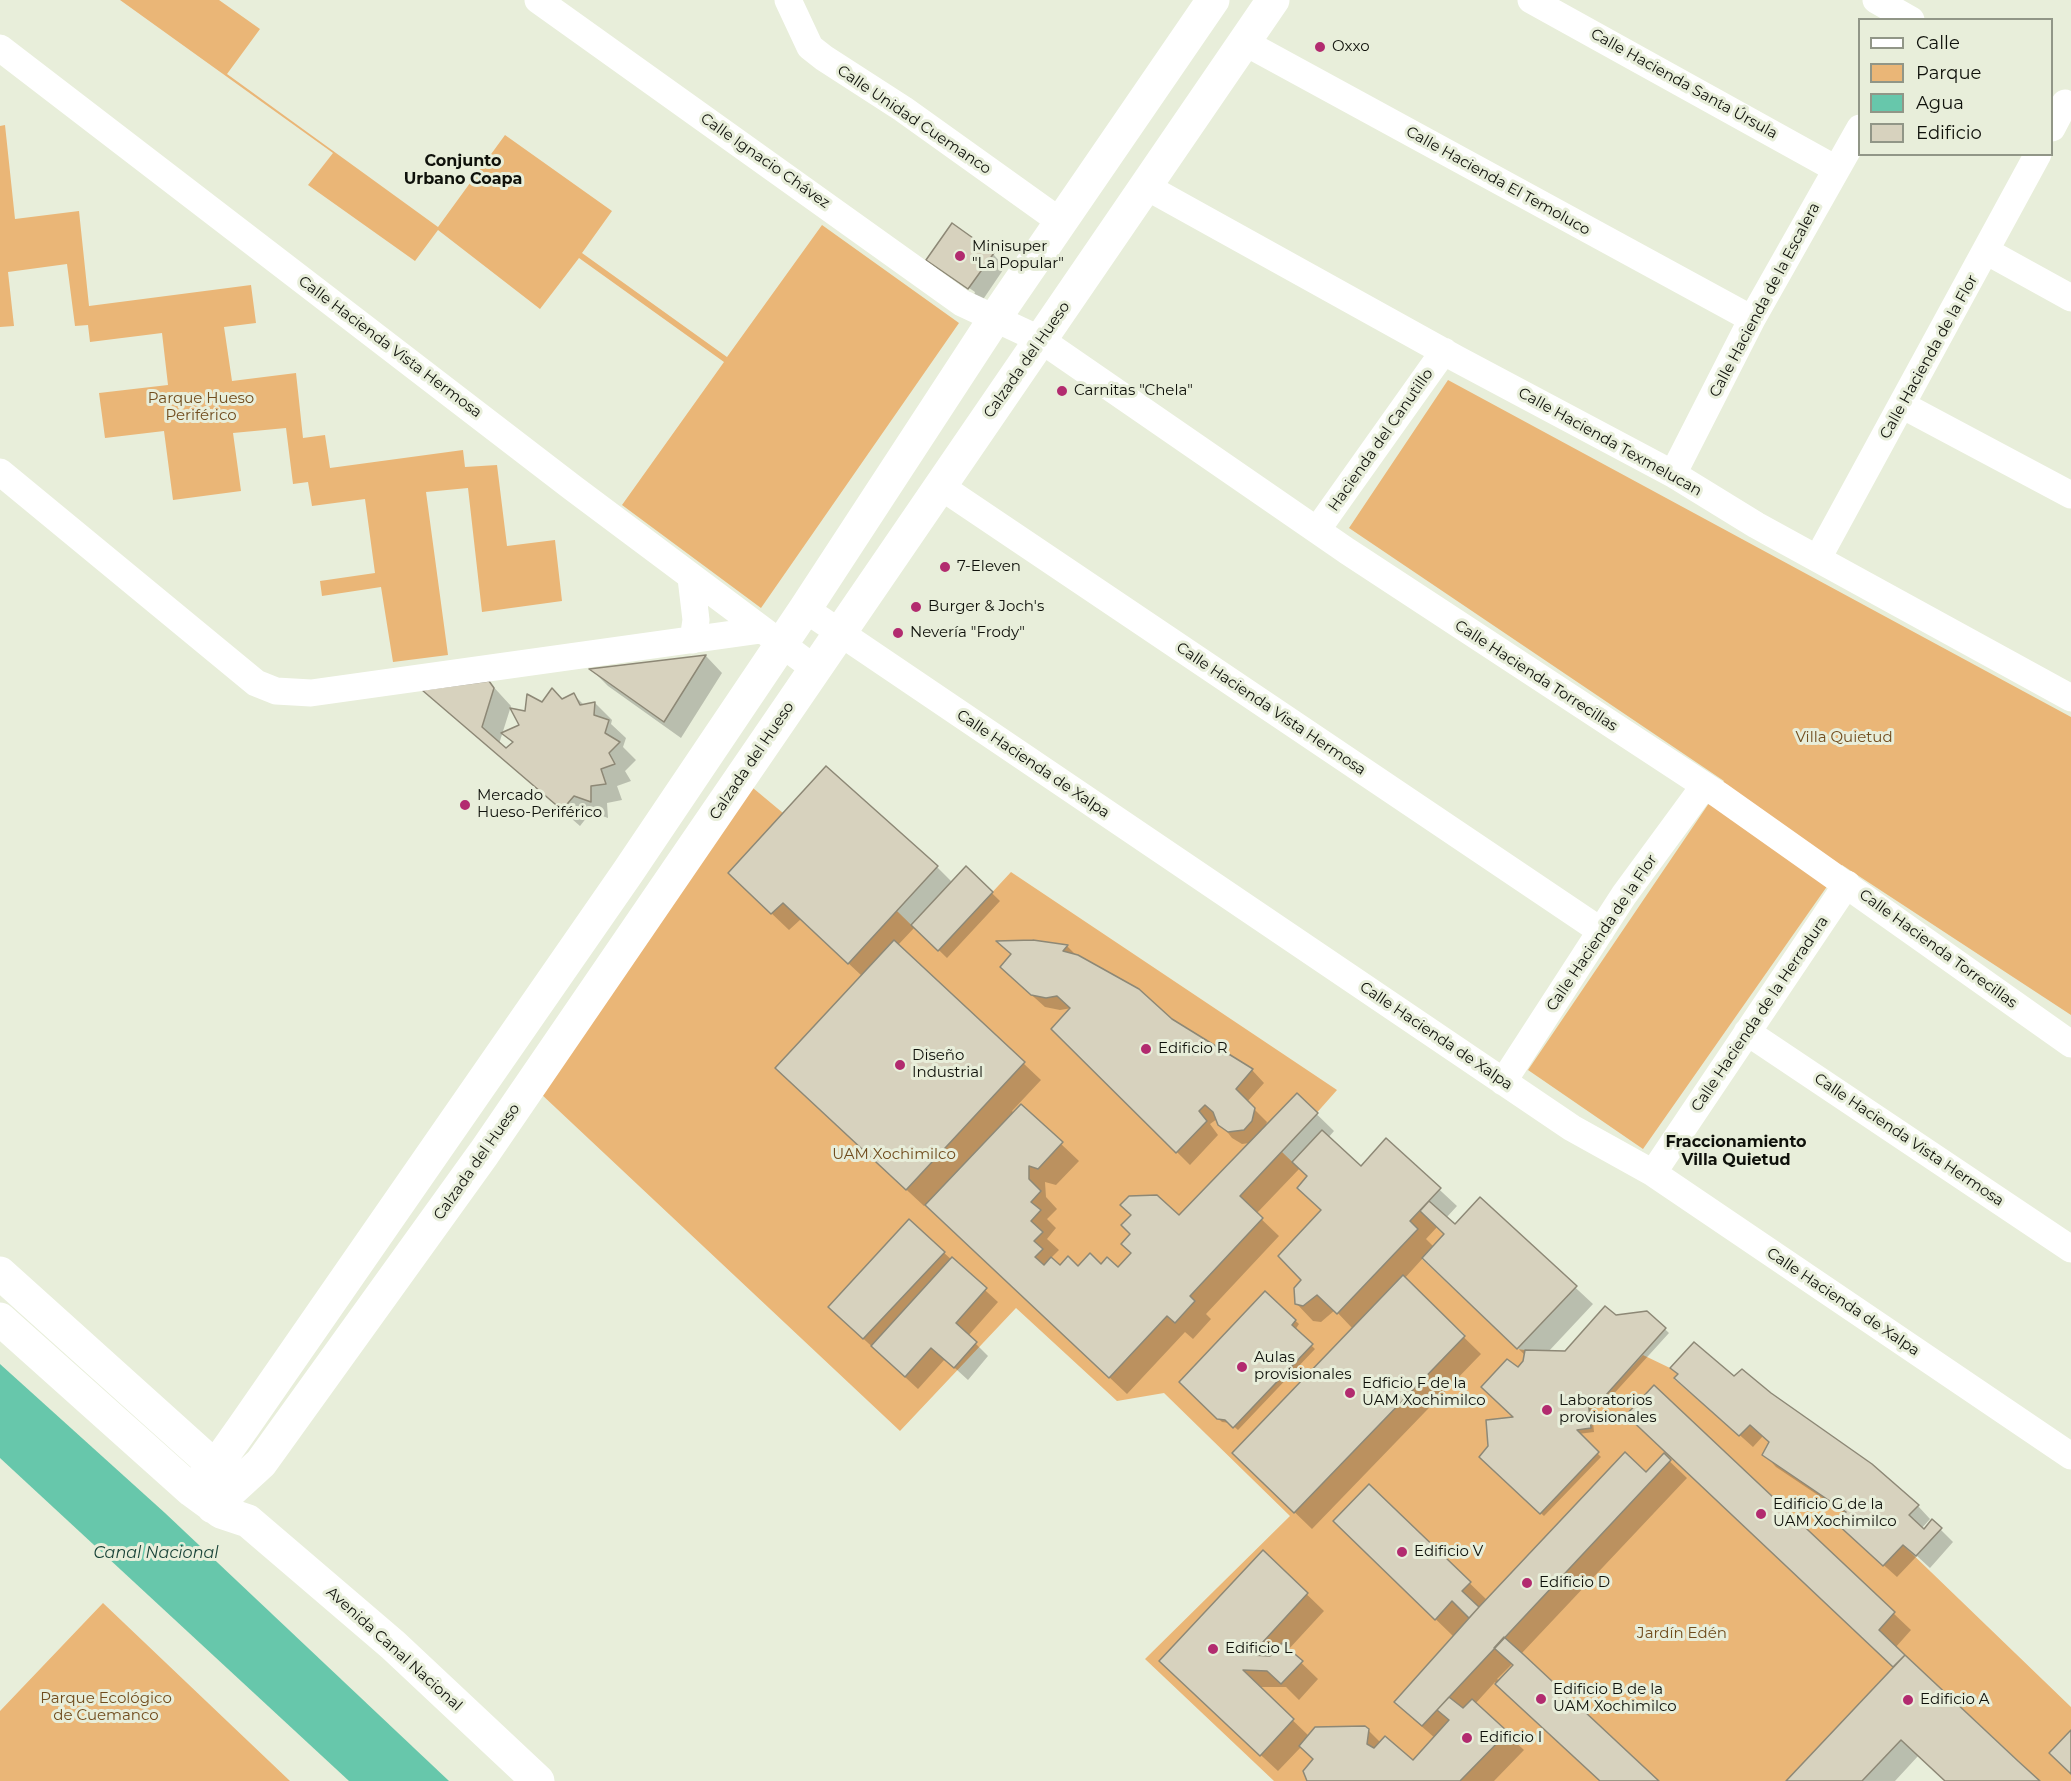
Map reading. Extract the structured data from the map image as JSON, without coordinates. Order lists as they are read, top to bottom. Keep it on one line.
{"streets":{"main road":["Calzada del Hueso","Avenida Canal Nacional"],"street":["Calle Hacienda Santa Úrsula","Calle Unidad Cuemanco","Calle Ignacio Chávez","Calle Hacienda El Temoluco","Calle Hacienda de la Escalera","Calle Hacienda Vista Hermosa","Calle Hacienda de la Flor","Hacienda del Canutillo","Calle Hacienda Texmelucan","Calle Hacienda Torrecillas","Calle Hacienda de Xalpa","Calle Hacienda de la Herradura"]},"crossings":[["Calle Hacienda Santa Úrsula","Calle Hacienda de la Escalera"],["Calle Ignacio Chávez","Calle Hacienda Torrecillas"],["Calle Hacienda El Temoluco","Calle Hacienda de la Escalera"],["Calle Hacienda El Temoluco","Calzada del Hueso"],["Calle Hacienda de la Escalera","Calle Hacienda Texmelucan"],["Calle Hacienda Vista Hermosa","Calle Hacienda de la Flor"],["Calle Hacienda Vista Hermosa","Calzada del Hueso"],["Calle Hacienda Vista Hermosa","Calle Hacienda de la Herradura"],["Calle Hacienda de la Flor","Calle Hacienda Texmelucan"],["Calle Hacienda de la Flor","Calle Hacienda Torrecillas"],["Calle Hacienda de la Flor","Calle Hacienda de Xalpa"],["Calzada del Hueso","Calle Hacienda Texmelucan"],["Calzada del Hueso","Calle Hacienda Torrecillas"],["Calzada del Hueso","Calle Hacienda de Xalpa"],["Calzada del Hueso","Avenida Canal Nacional"],["Hacienda del Canutillo","Calle Hacienda Texmelucan"],["Hacienda del Canutillo","Calle Hacienda Torrecillas"],["Calle Hacienda Torrecillas","Calle Hacienda de la Herradura"],["Calle Hacienda de Xalpa","Calle Hacienda de la Herradura"]],"districts":["Conjunto Urbano Coapa","Fraccionamiento Villa Quietud"],"water":["Canal Nacional"],"parks":["Parque Hueso Periférico","Villa Quietud","UAM Xochimilco","Jardín Edén","Parque Ecológico de Cuemanco"],"places":["Oxxo","Minisuper \"La Popular\"","Carnitas \"Chela\"","7-Eleven","Burger & Joch's","Nevería \"Frody\"","Mercado Hueso-Periférico","Edificio R","Diseño Industrial","Aulas provisionales","Edficio F de la UAM Xochimilco","Laboratorios provisionales","Edificio G de la UAM Xochimilco","Edificio V","Edificio D","Edificio L","Edificio B de la UAM Xochimilco","Edificio A","Edificio I"],"legend":["Calle","Parque","Agua","Edificio"]}
